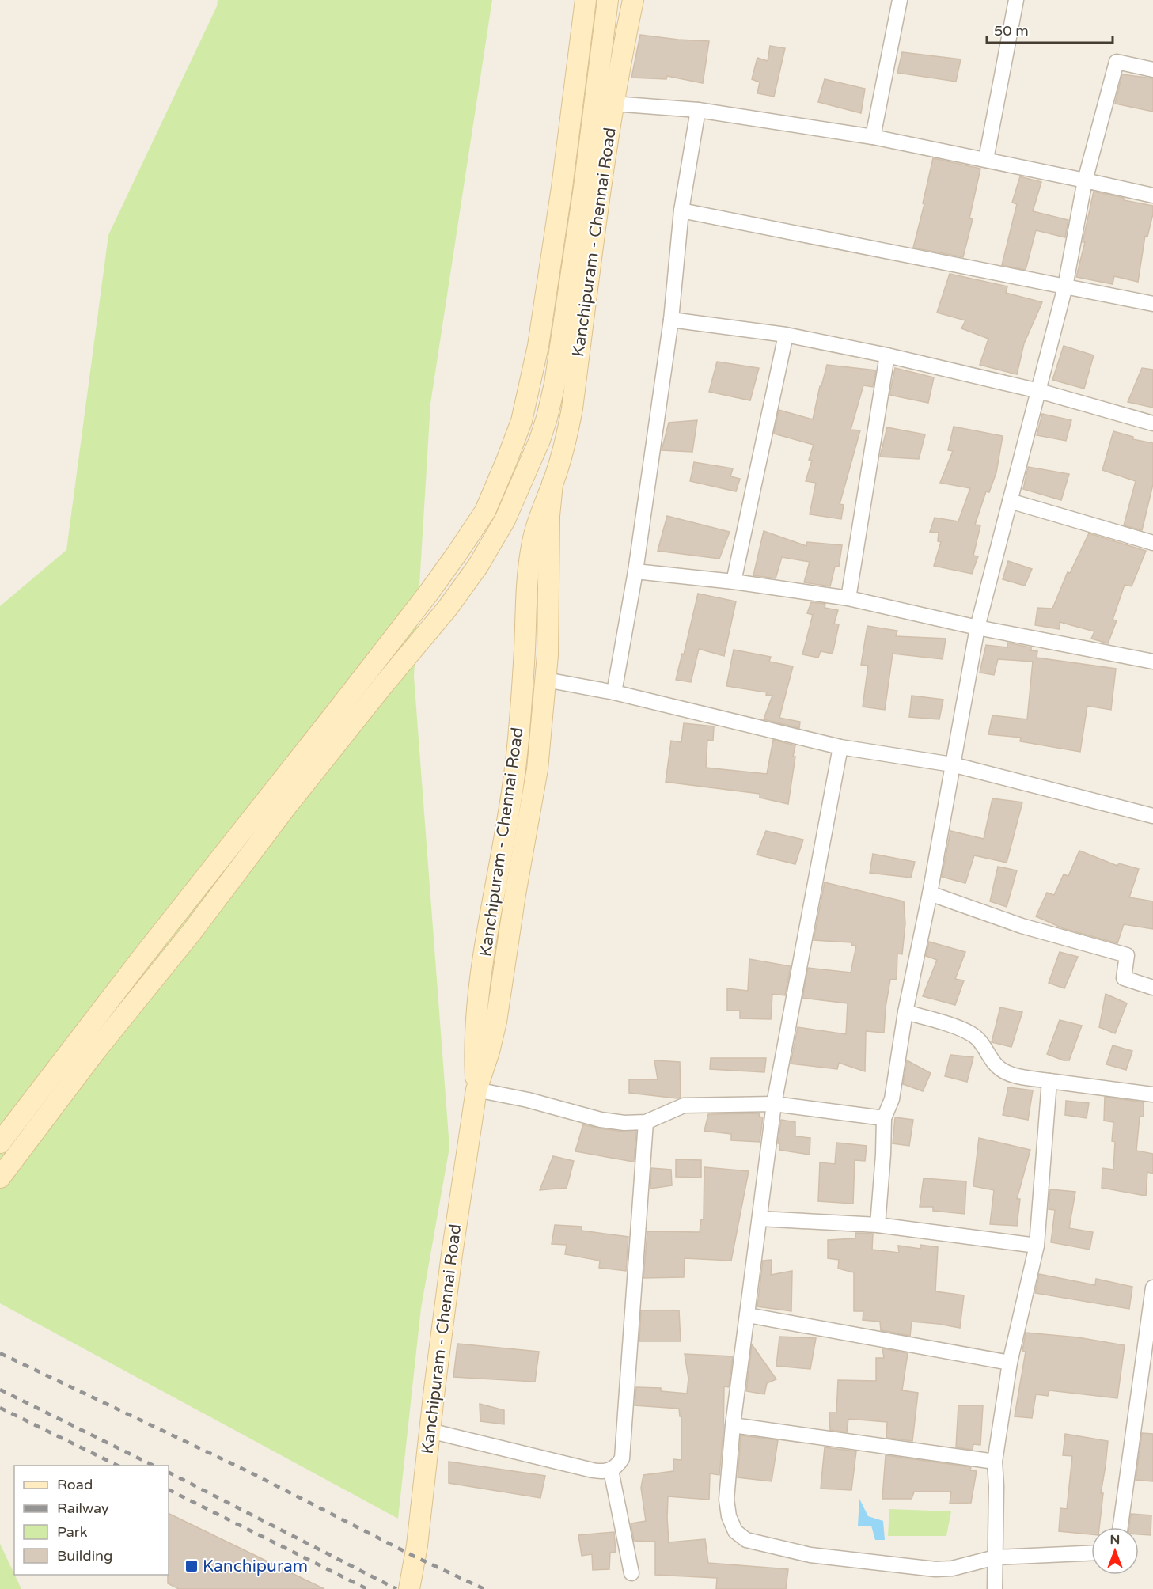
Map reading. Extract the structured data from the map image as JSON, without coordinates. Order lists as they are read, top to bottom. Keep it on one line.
{"streets":{"main road":["Kanchipuram - Chennai Road"]},"places":{"transit":["Kanchipuram"]},"legend":["Road","Railway","Park","Building"],"scale_bar":"50 m","north":"top"}
